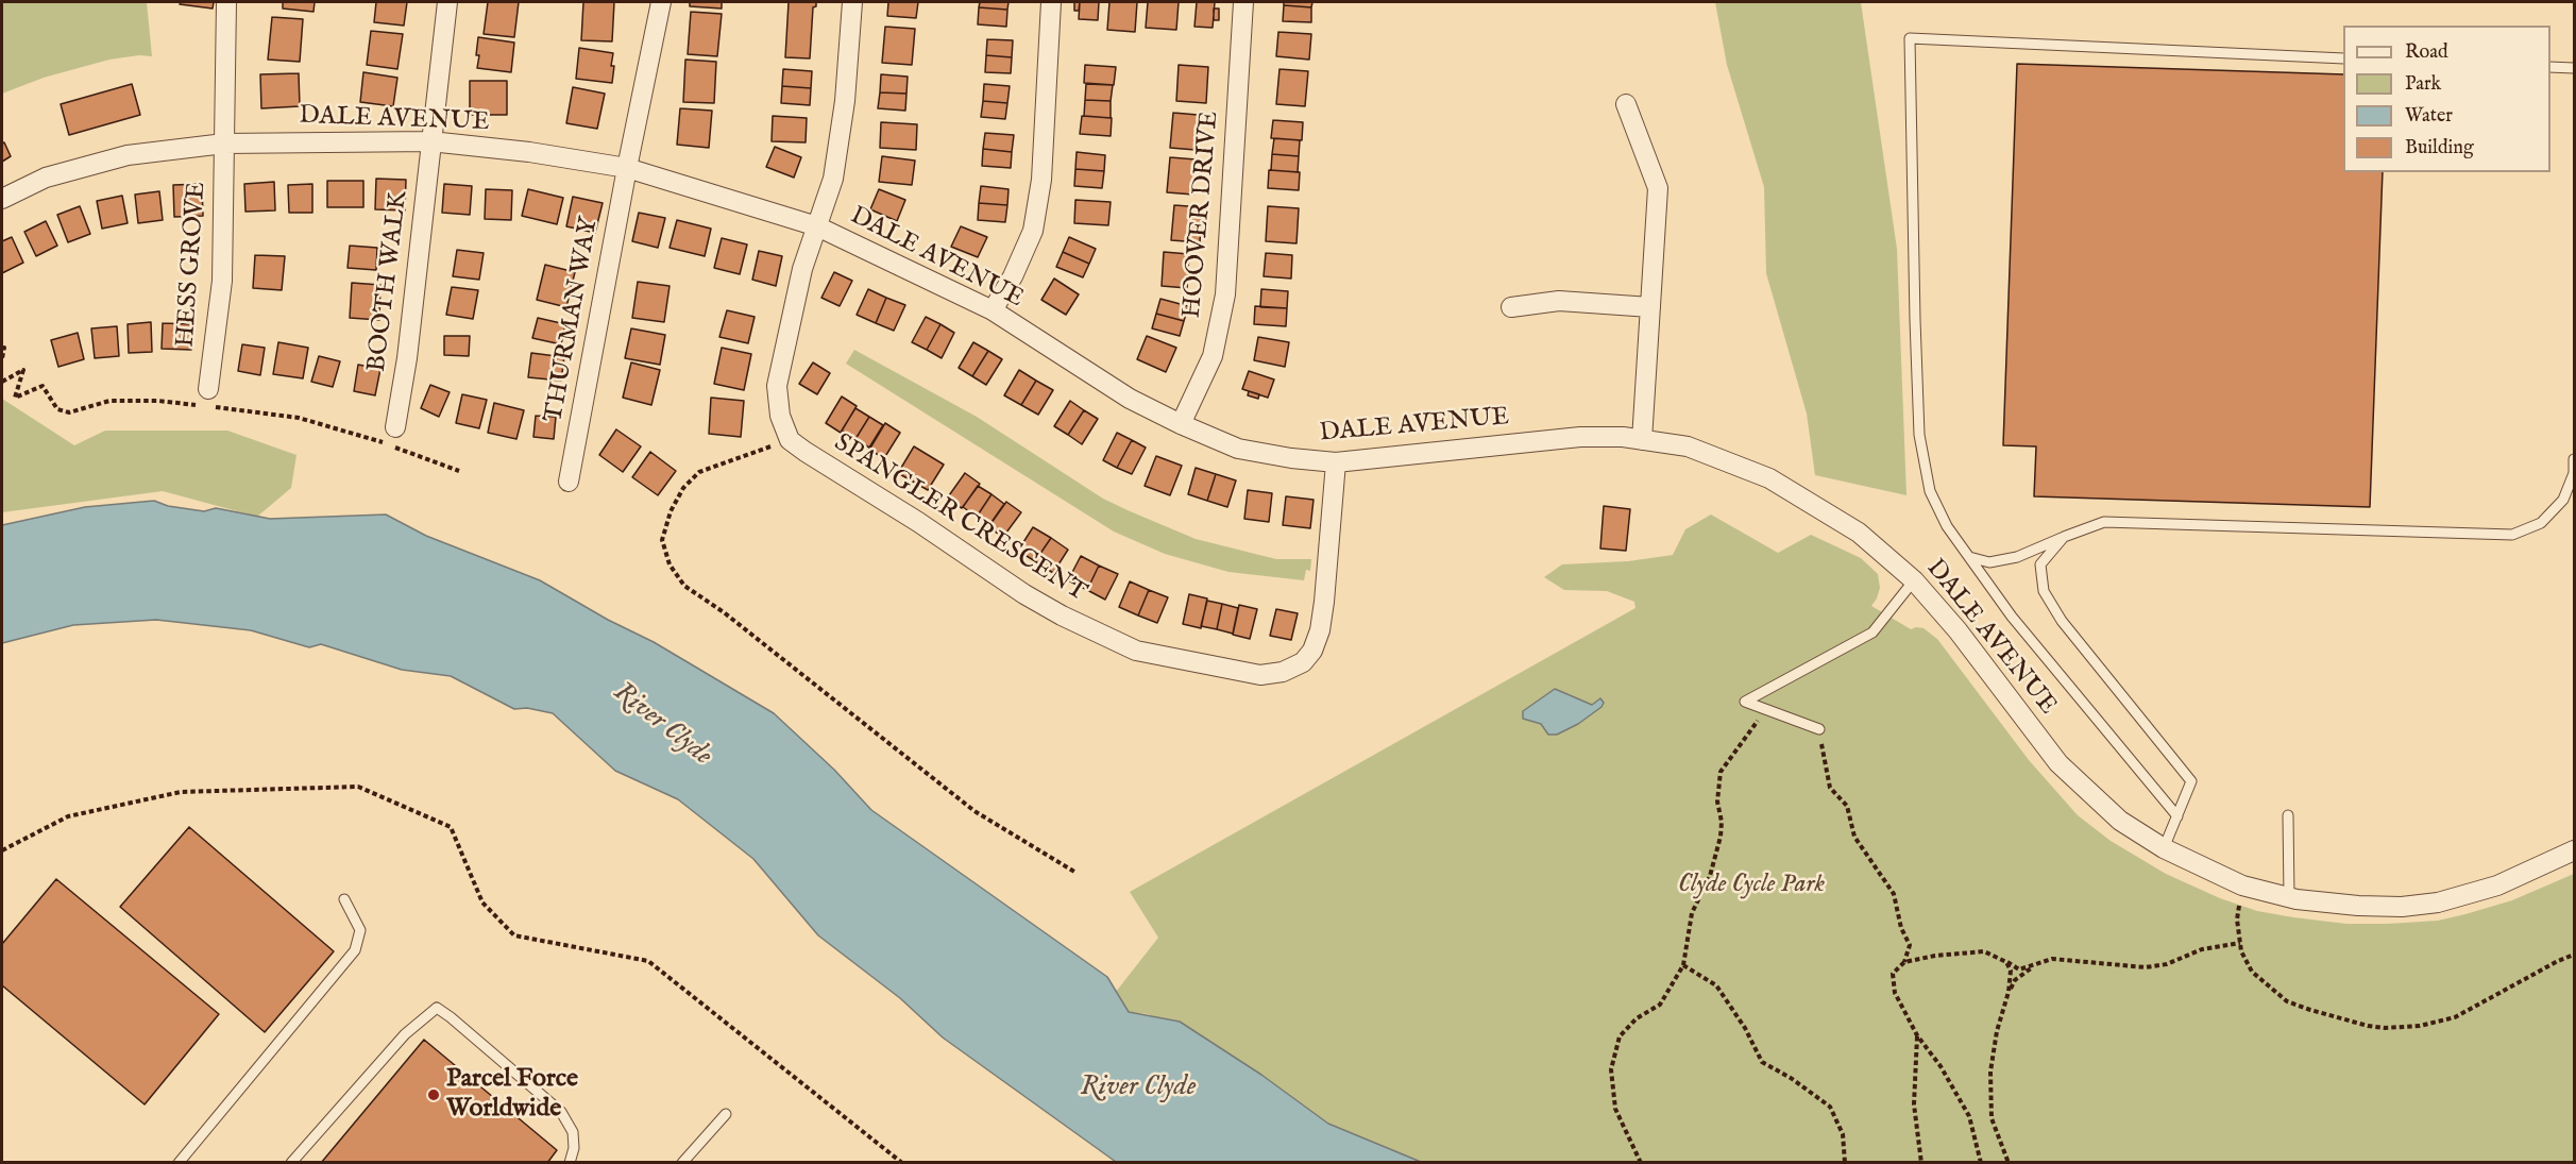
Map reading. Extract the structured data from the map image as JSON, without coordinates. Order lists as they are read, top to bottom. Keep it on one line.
{"streets":{"street":["DALE AVENUE","HOOVER DRIVE","HESS GROVE","BOOTH WALK","THURMAN WAY","SPANGLER CRESCENT"]},"crossings":[["DALE AVENUE","HOOVER DRIVE"],["DALE AVENUE","HESS GROVE"],["DALE AVENUE","BOOTH WALK"],["DALE AVENUE","THURMAN WAY"],["DALE AVENUE","SPANGLER CRESCENT"]],"water":["River Clyde"],"parks":["Clyde Cycle Park"],"places":["Parcel Force Worldwide"],"legend":["Road","Park","Water","Building"]}
